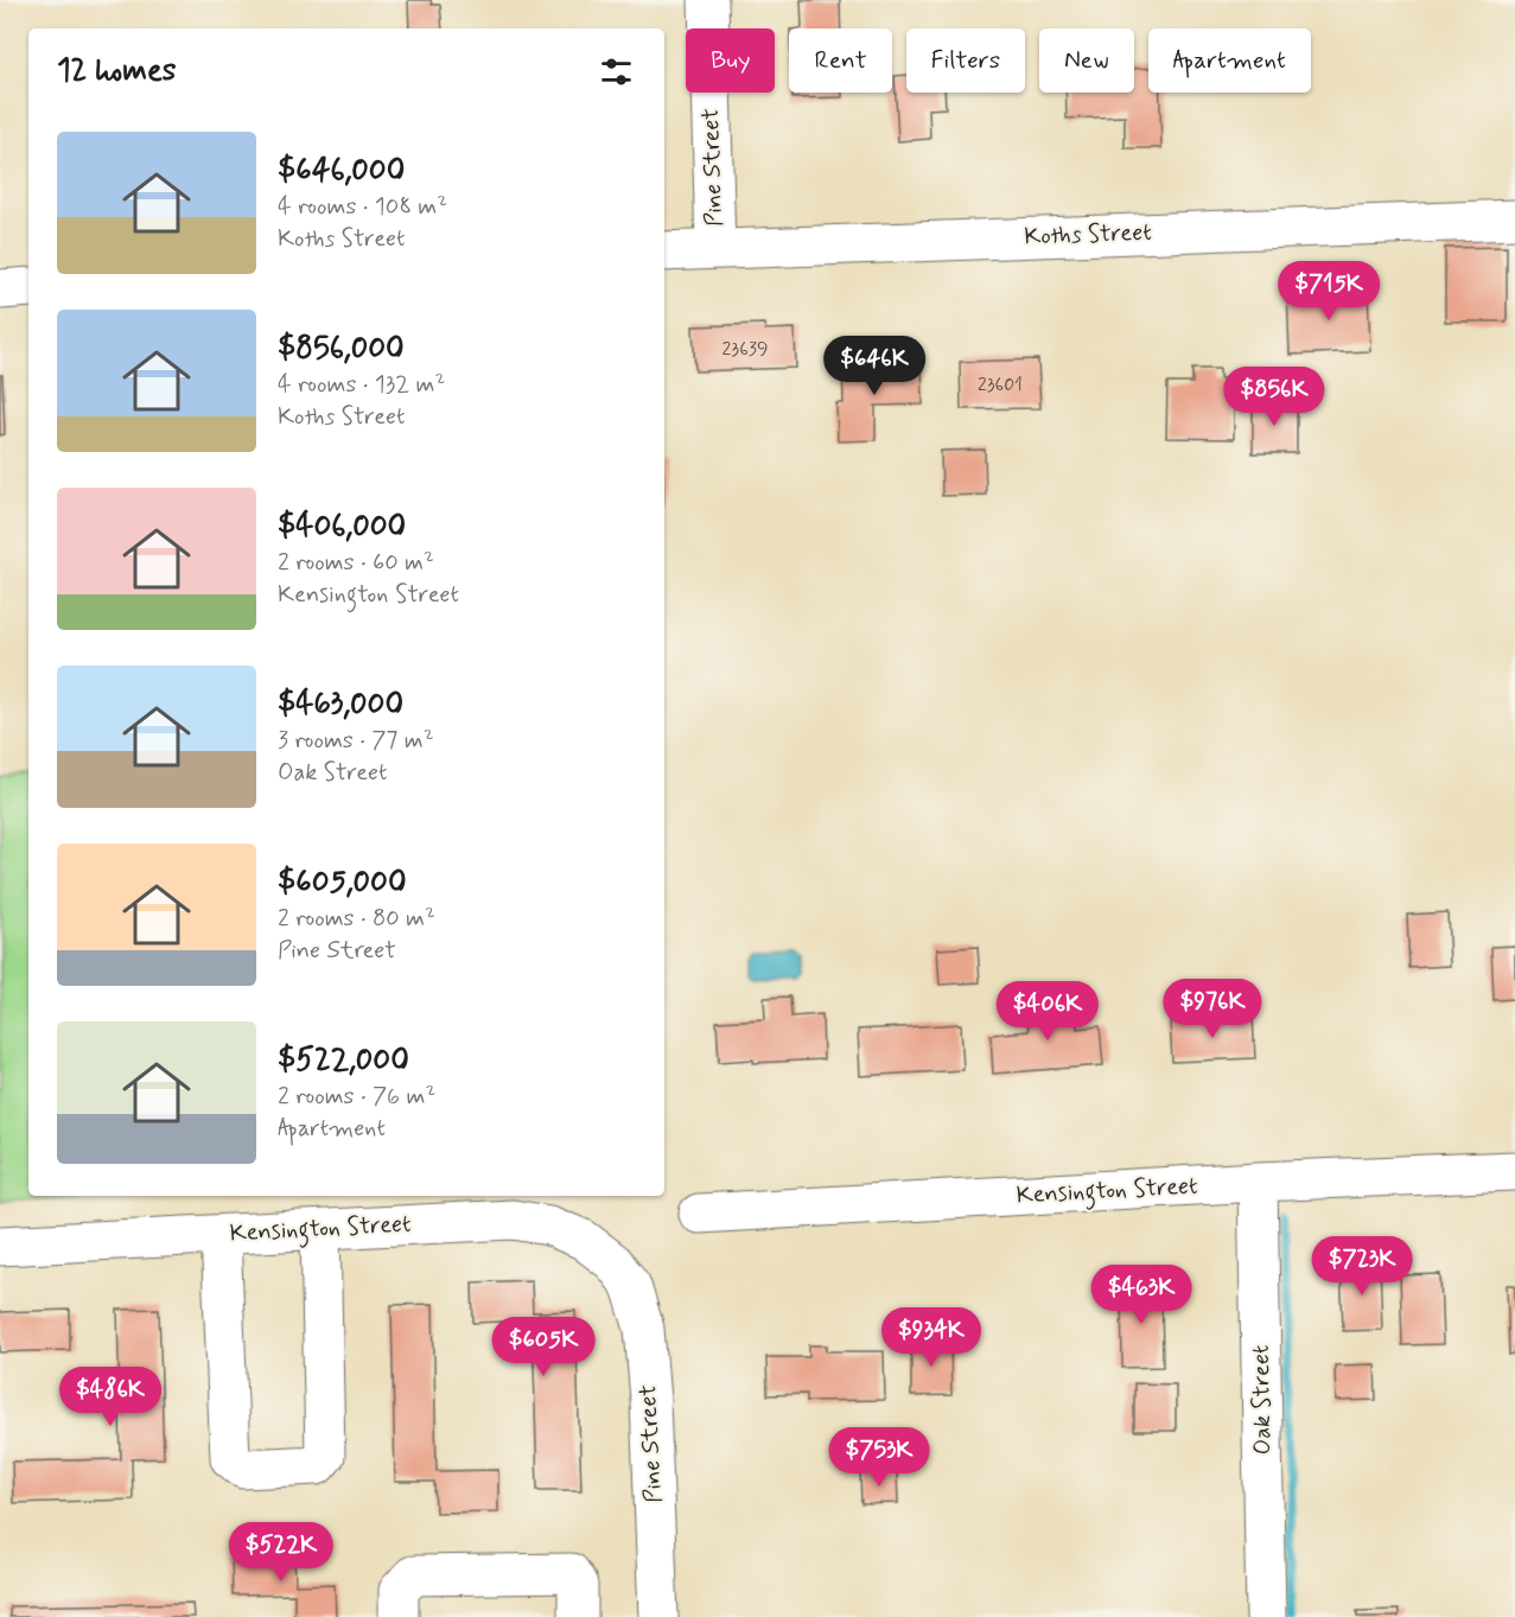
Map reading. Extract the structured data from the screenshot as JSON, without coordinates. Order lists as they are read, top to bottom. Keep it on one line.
{"streets":{"street":["Pine Street","Koths Street","Kensington Street","Oak Street"]},"crossings":[["Pine Street","Koths Street"],["Pine Street","Kensington Street"],["Kensington Street","Oak Street"]],"house_numbers":["23639","23601"],"page":{"chip":["Buy","Rent","Filters","New","Apartment"],"heading":"12 homes","list":[{"name":"$646,000","note":"4 rooms · 108 m² · Koths Street"},{"name":"$856,000","note":"4 rooms · 132 m² · Koths Street"},{"name":"$406,000","note":"2 rooms · 60 m² · Kensington Street"},{"name":"$463,000","note":"3 rooms · 77 m² · Oak Street"},{"name":"$605,000","note":"2 rooms · 80 m² · Pine Street"},{"name":"$522,000","note":"2 rooms · 76 m² · Apartment"}],"price":["$715K","$646K","$856K","$976K","$406K","$723K","$463K","$934K","$605K","$486K","$753K","$522K"]}}
